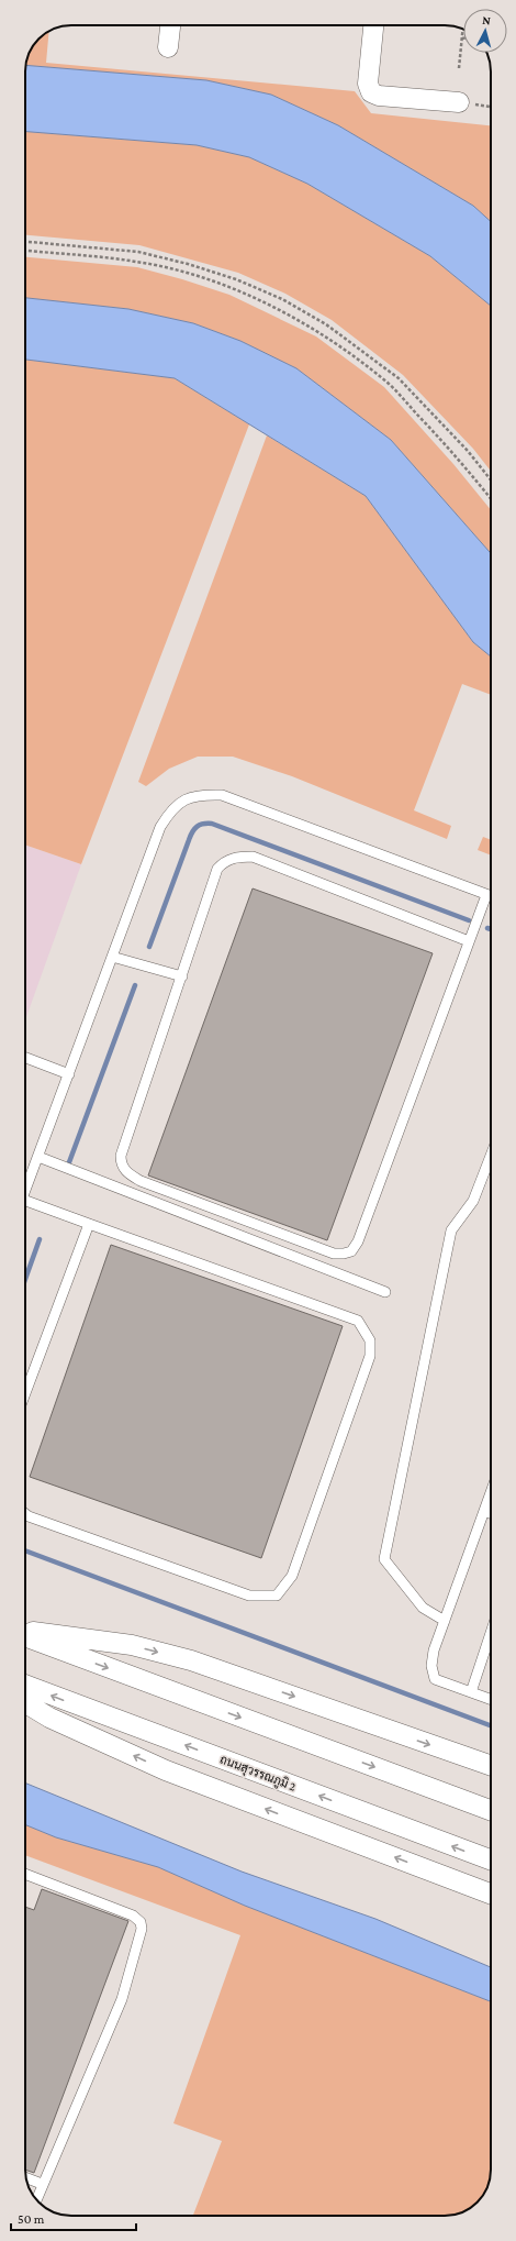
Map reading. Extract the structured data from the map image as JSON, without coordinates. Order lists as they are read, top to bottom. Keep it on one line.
{"streets":{"street":["ถนนสุวรรณภูมิ 2"]},"scale_bar":"50 m","north":"top"}
